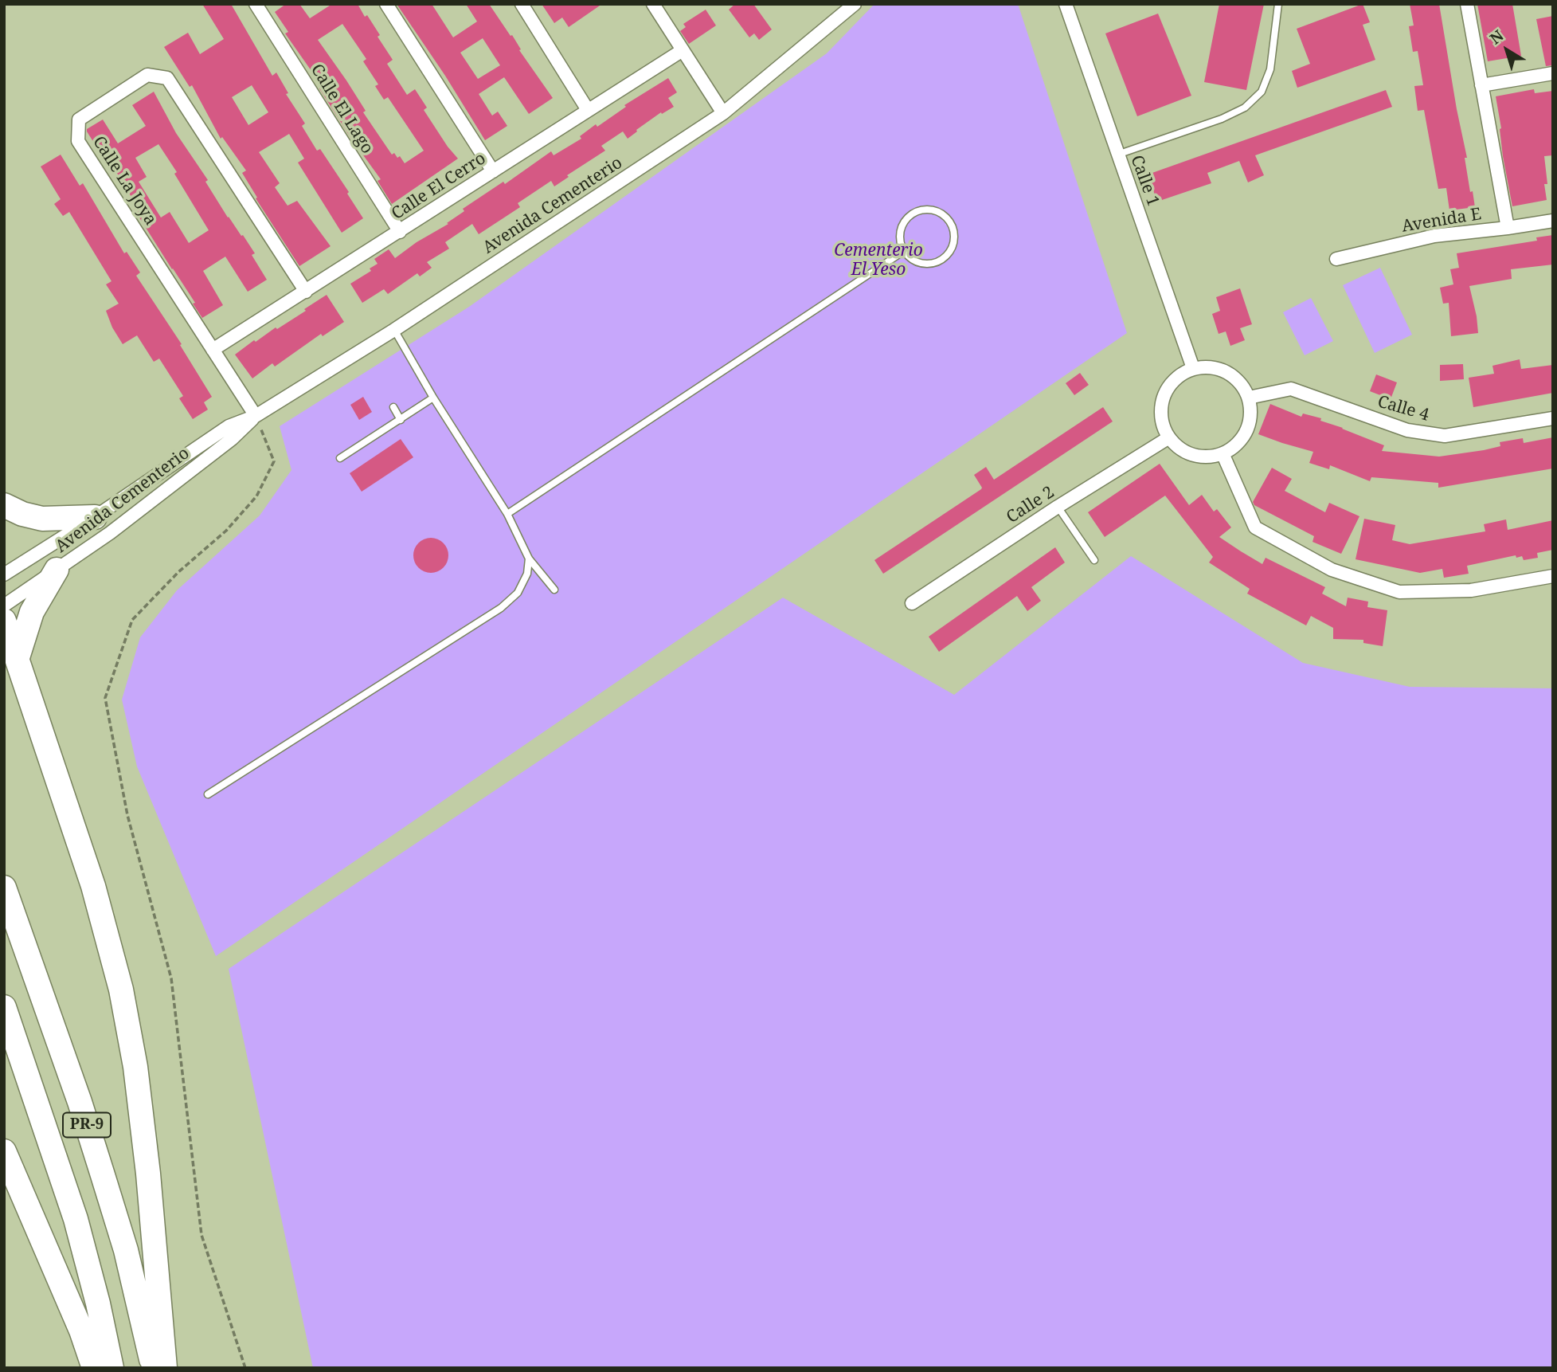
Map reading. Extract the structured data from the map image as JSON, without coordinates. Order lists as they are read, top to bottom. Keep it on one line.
{"streets":{"highway":["PR-9"],"street":["Calle El Lago","Calle La Joya","Calle 1","Calle El Cerro","Avenida Cementerio","Avenida E","Calle 4","Calle 2"]},"crossings":[["Calle El Lago","Calle El Cerro"],["Calle La Joya","Calle El Cerro"],["Calle La Joya","Avenida Cementerio"],["Calle 1","Calle 4"],["Calle 1","Calle 2"],["Calle 4","Calle 2"]],"parks":["Cementerio El Yeso"],"north":"top left"}
